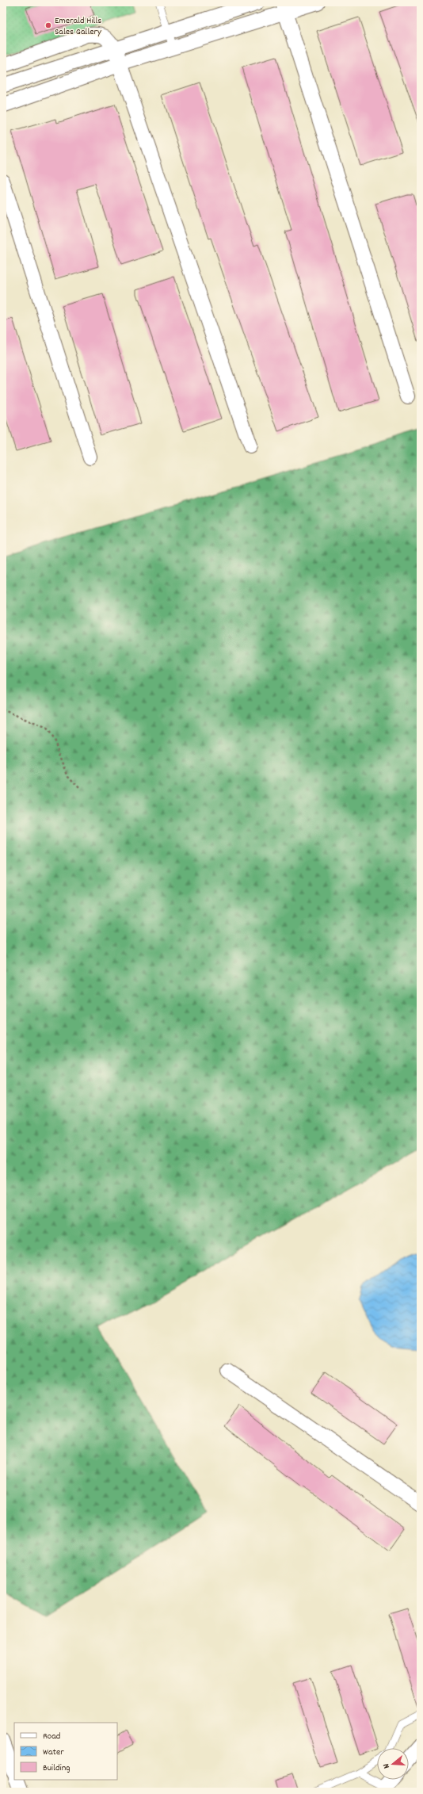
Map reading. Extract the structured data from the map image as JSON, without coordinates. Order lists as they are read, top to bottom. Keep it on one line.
{"places":["Emerald Hills Sales Gallery"],"legend":["Road","Water","Building"],"north":"left"}
